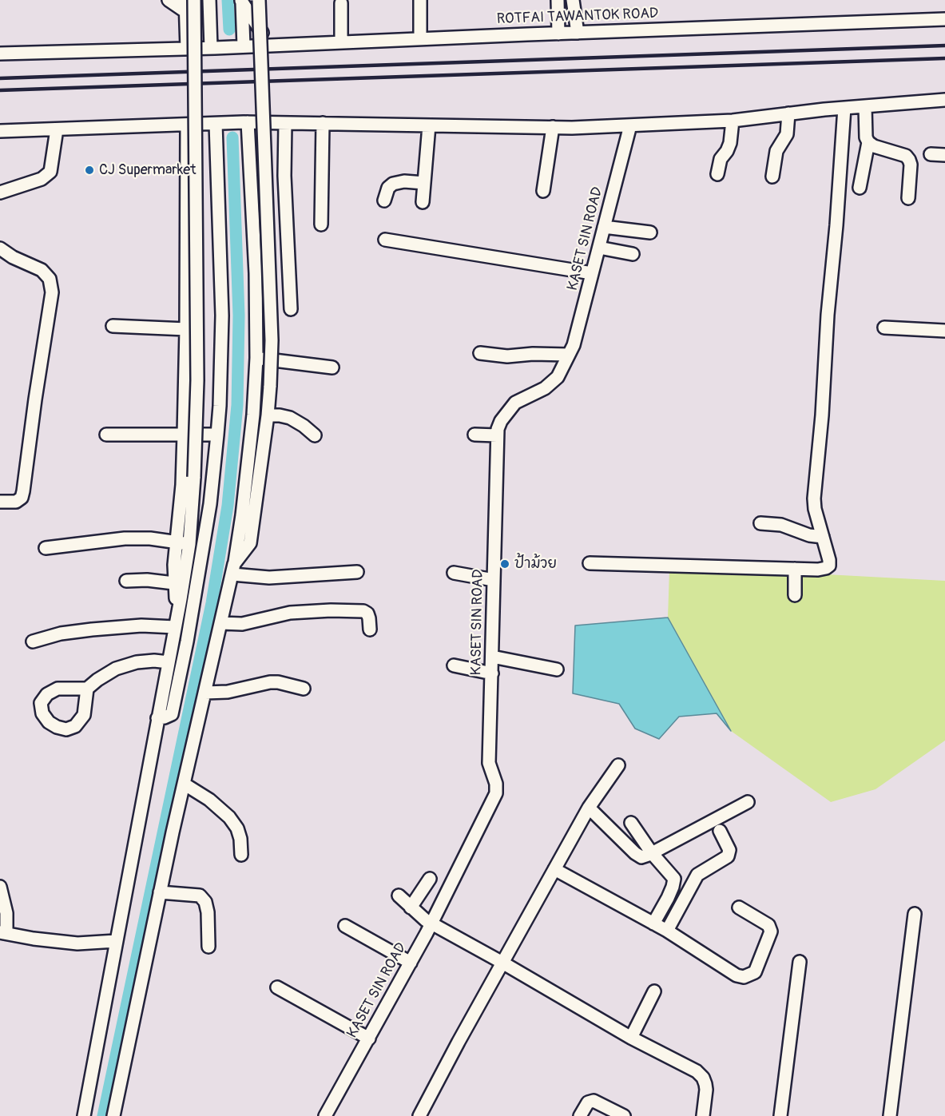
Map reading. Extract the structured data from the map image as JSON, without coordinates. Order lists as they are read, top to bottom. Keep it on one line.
{"streets":{"street":["ROTFAI TAWANTOK ROAD","KASET SIN ROAD"]},"places":["CJ Supermarket","ป้าม้วย"]}
